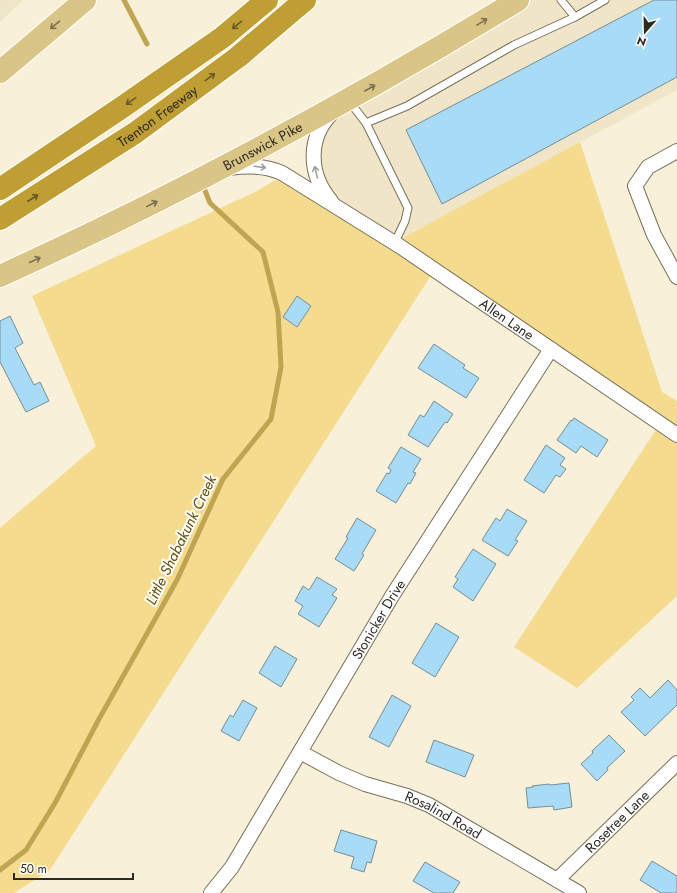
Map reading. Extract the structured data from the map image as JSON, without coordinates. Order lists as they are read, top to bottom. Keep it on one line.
{"streets":{"highway":["Trenton Freeway"],"main road":["Brunswick Pike"],"street":["Allen Lane","Stonicker Drive","Rosalind Road","Rosetree Lane"]},"crossings":[["Brunswick Pike","Allen Lane"],["Allen Lane","Stonicker Drive"],["Stonicker Drive","Rosalind Road"],["Rosalind Road","Rosetree Lane"]],"one_way":["Brunswick Pike"],"water":["Little Shabakunk Creek"],"scale_bar":"50 m","north":"bottom"}
